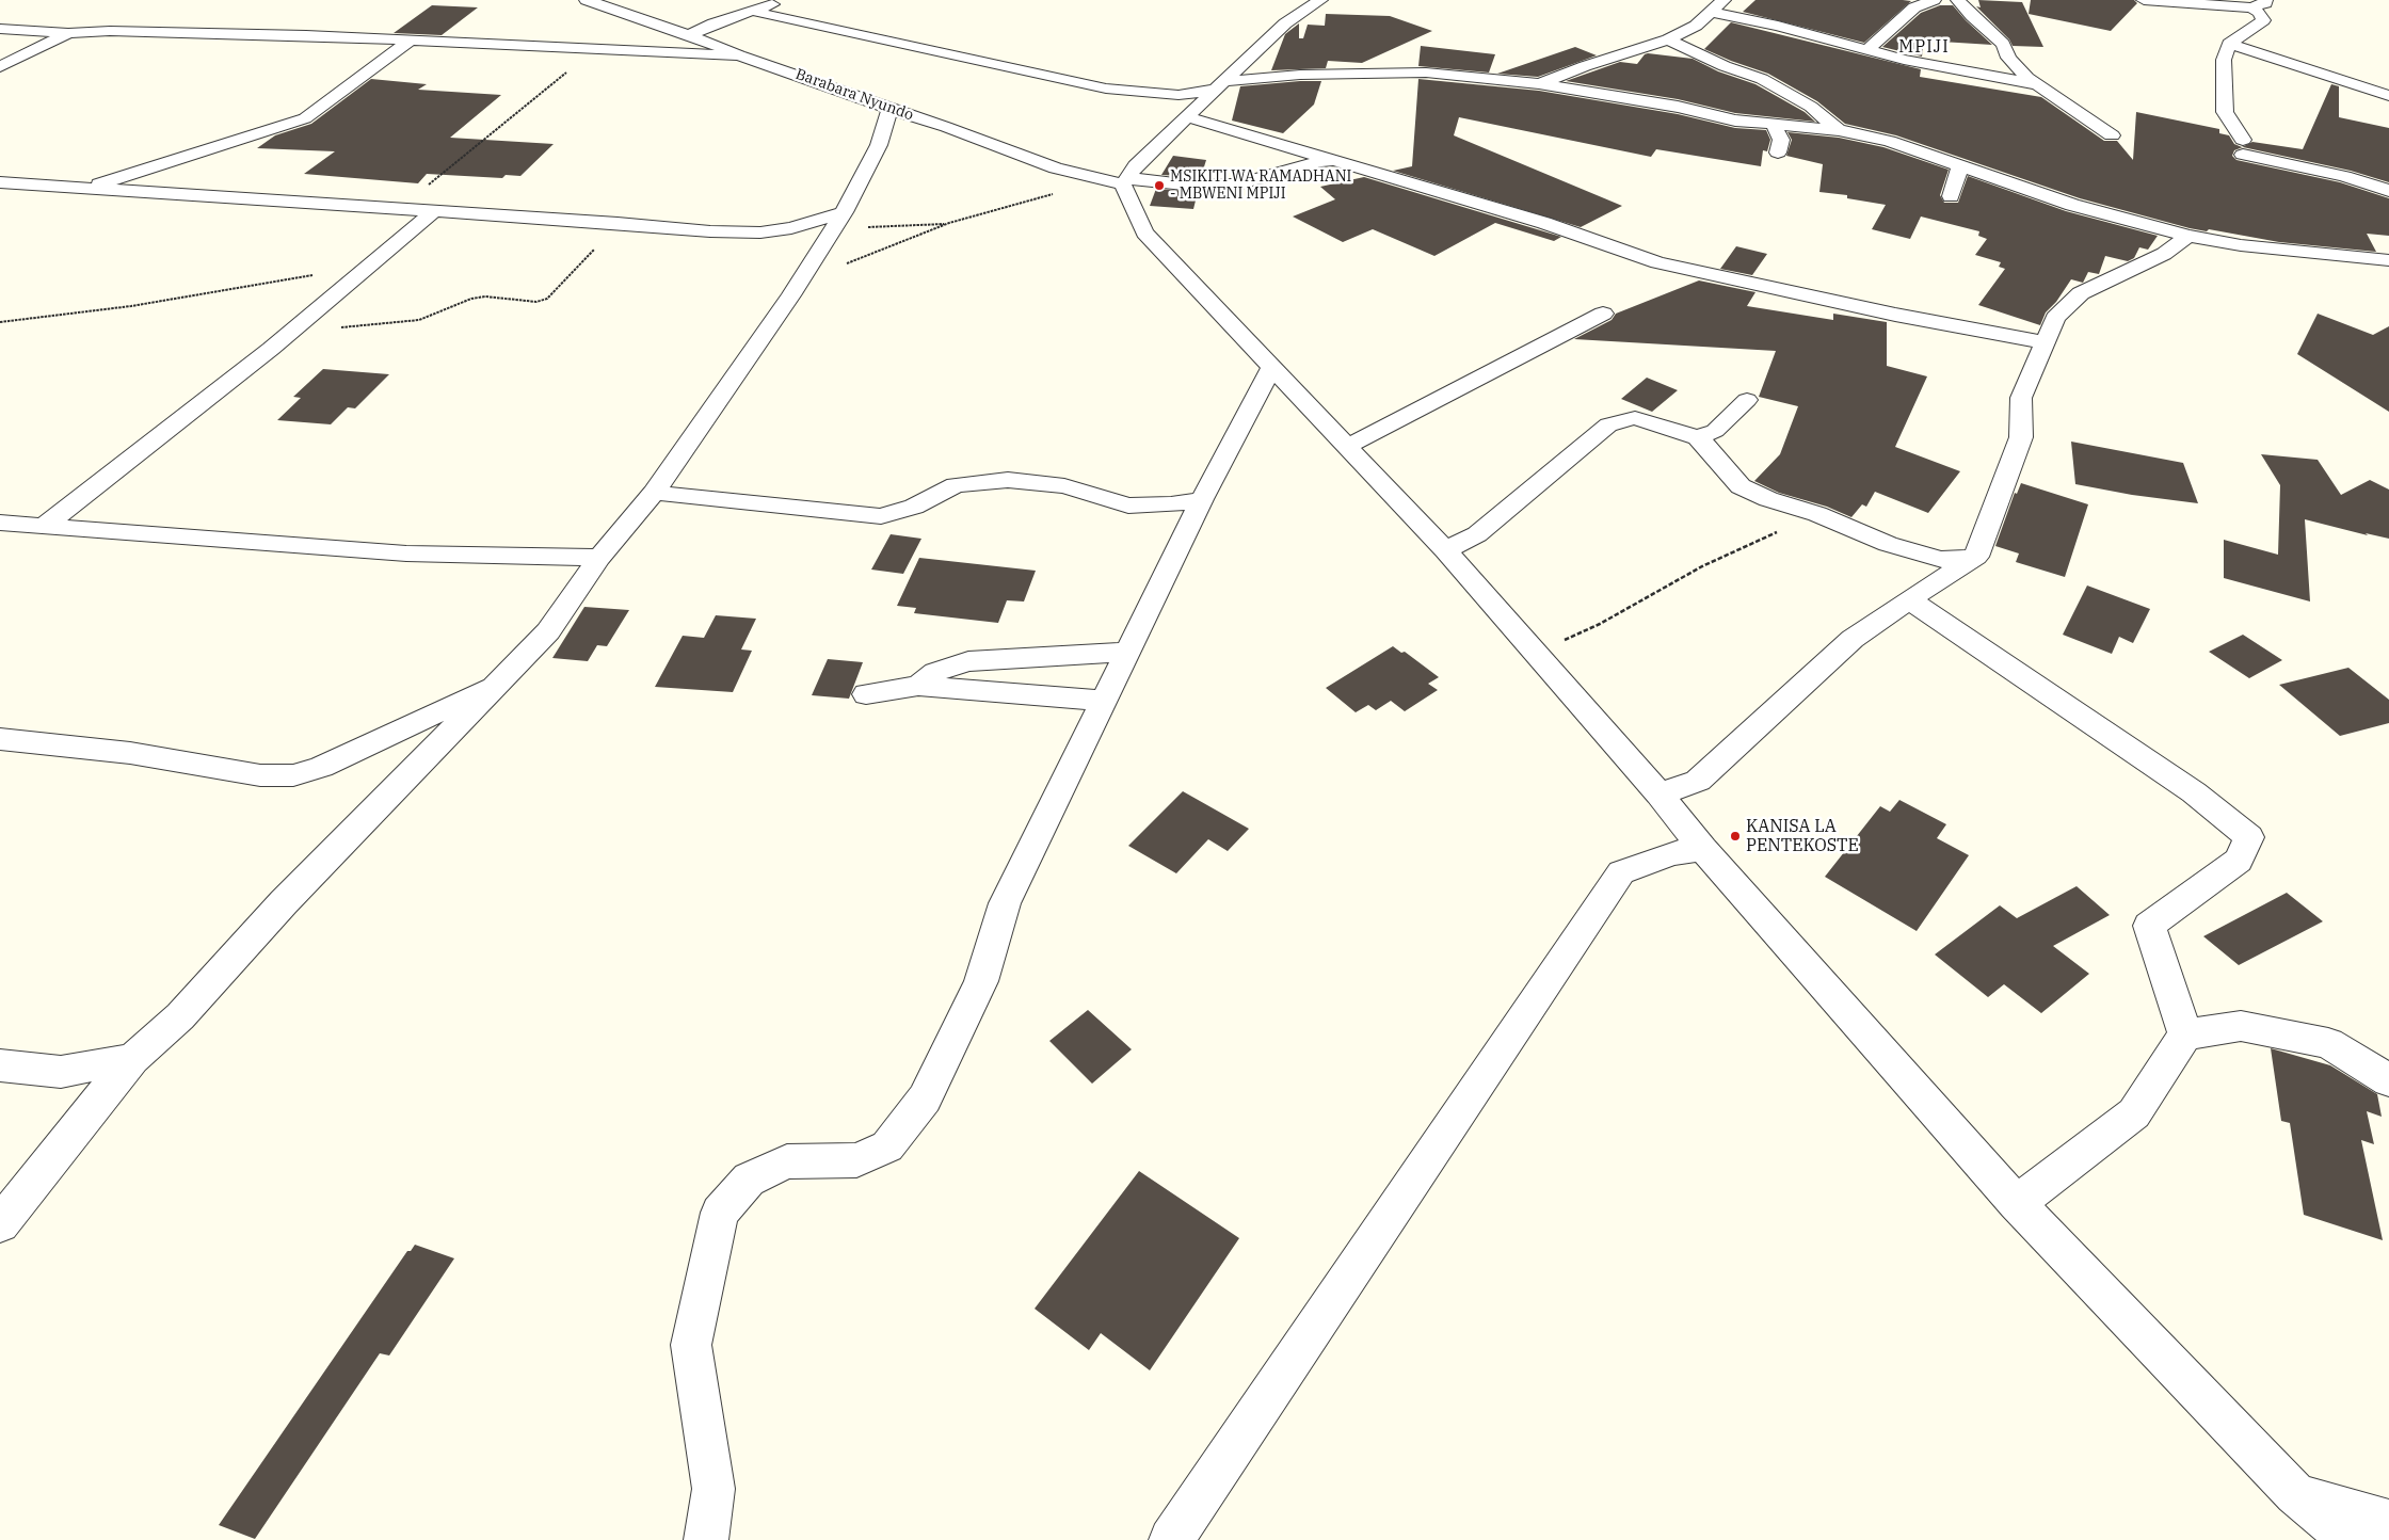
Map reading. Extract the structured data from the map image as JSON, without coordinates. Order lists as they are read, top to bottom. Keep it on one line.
{"streets":{"street":["Barabara Nyundo"]},"districts":["MPIJI"],"places":["MSIKITI WA RAMADHANI - MBWENI MPIJI","KANISA LA PENTEKOSTE"]}
